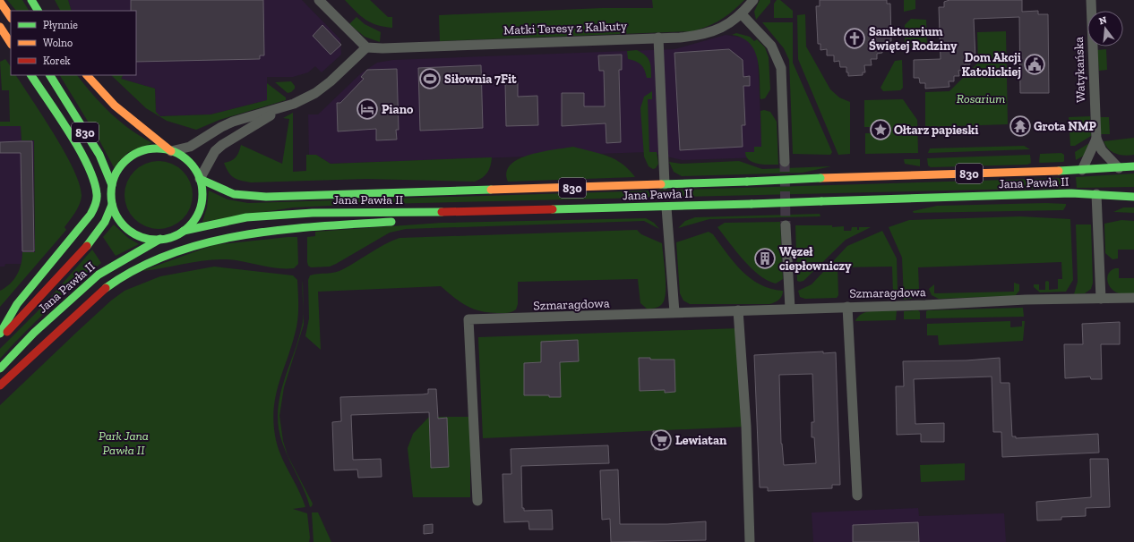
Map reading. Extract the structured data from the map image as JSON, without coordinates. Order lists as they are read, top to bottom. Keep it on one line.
{"streets":{"main road":["830","Jana Pawła II"],"street":["Matki Teresy z Kalkuty","Watykańska","Szmaragdowa"]},"crossings":[["830","Jana Pawła II"]],"parks":["Rosarium","Park Jana Pawła II"],"places":{"church":["Sanktuarium Świętej Rodziny"],"public building":["Dom Akcji Katolickiej"],"sports":["Siłownia 7Fit"],"hotel":["Piano"],"temple":["Grota NMP"],"place":["Ołtarz papieski"],"building":["Węzeł ciepłowniczy"],"supermarket":["Lewiatan"]},"legend":["Płynnie","Wolno","Korek"],"north":"top"}
